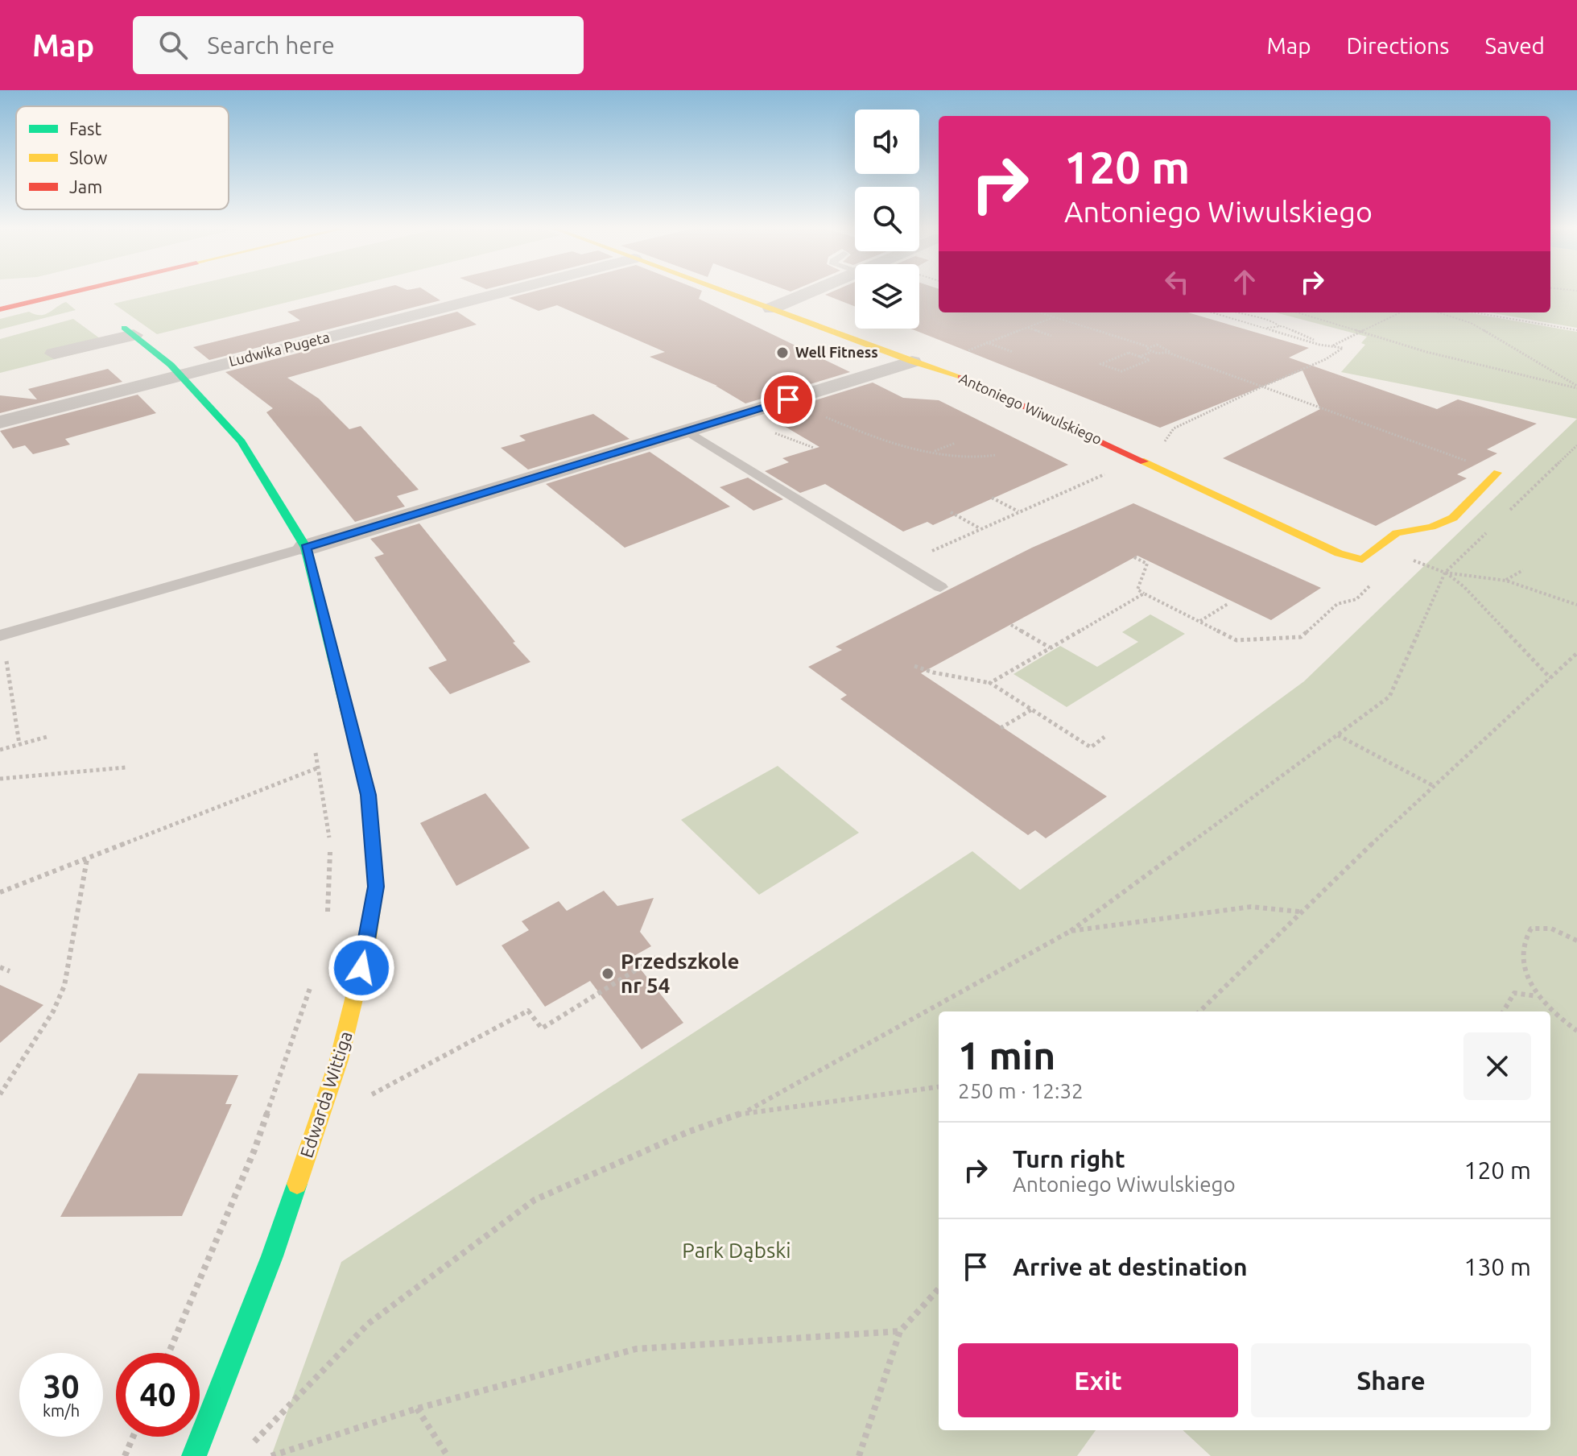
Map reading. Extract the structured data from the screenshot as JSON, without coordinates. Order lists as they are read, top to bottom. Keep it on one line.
{"streets":{"street":["Ludwika Pugeta","Antoniego Wiwulskiego","Edwarda Wittiga"]},"crossings":[["Ludwika Pugeta","Edwarda Wittiga"]],"parks":["Park Dąbski"],"places":["Well Fitness","Przedszkole nr 54"],"legend":["Fast","Slow","Jam"],"page":{"header":"Map","search":"Search here","nav":["Map","Directions","Saved"],"turn":["120 m","Antoniego Wiwulskiego"],"heading":["1 min","250 m · 12:32"],"list":[{"name":"Turn right","note":"Antoniego Wiwulskiego","value":"120 m"},{"name":"Arrive at destination","value":"130 m"}],"buttons":["Exit","Share"],"speed":"30 km/h","limit":"40"}}
